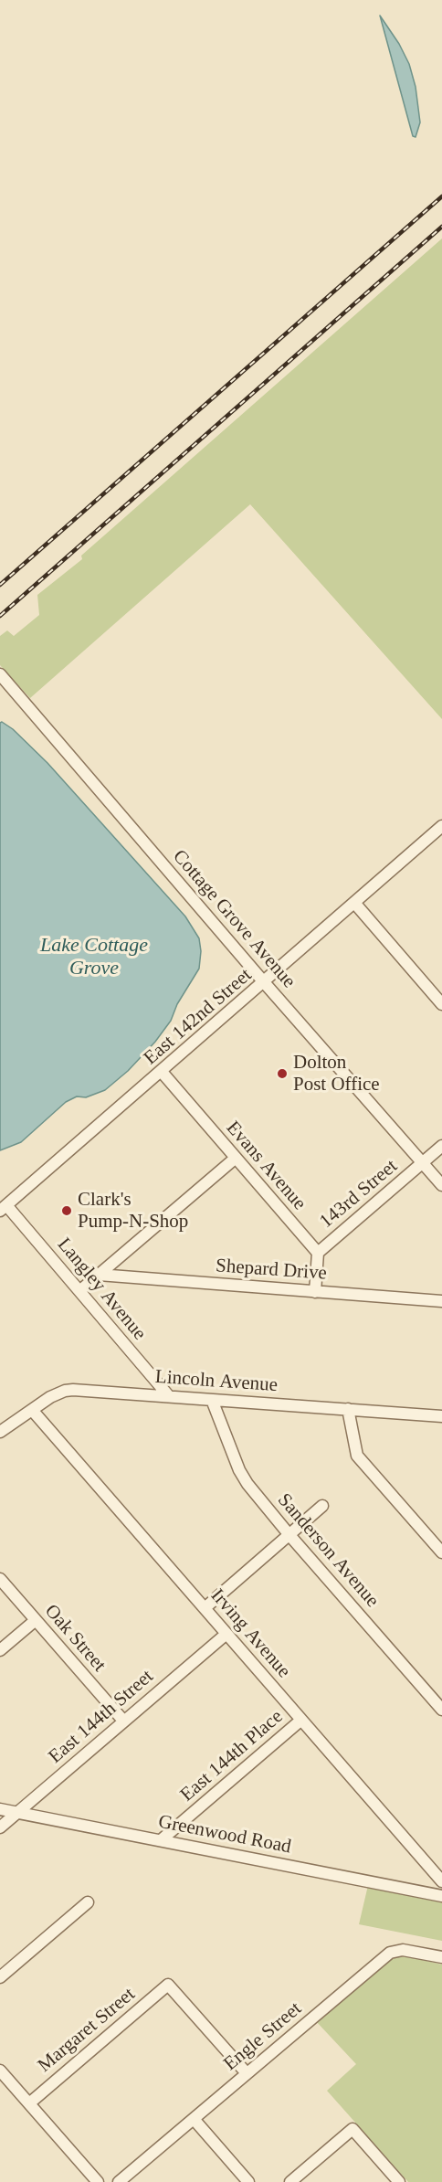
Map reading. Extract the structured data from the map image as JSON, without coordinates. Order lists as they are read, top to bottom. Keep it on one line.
{"streets":{"street":["Cottage Grove Avenue","East 142nd Street","Evans Avenue","143rd Street","Shepard Drive","Langley Avenue","Lincoln Avenue","Sanderson Avenue","Irving Avenue","Oak Street","East 144th Street","East 144th Place","Greenwood Road","Margaret Street","Engle Street"]},"crossings":[["Cottage Grove Avenue","East 142nd Street"],["Cottage Grove Avenue","143rd Street"],["East 142nd Street","Evans Avenue"],["East 142nd Street","Langley Avenue"],["Evans Avenue","143rd Street"],["Langley Avenue","Lincoln Avenue"],["Lincoln Avenue","Sanderson Avenue"],["Lincoln Avenue","Irving Avenue"],["Irving Avenue","East 144th Street"],["Irving Avenue","East 144th Place"],["Oak Street","East 144th Street"],["East 144th Street","Greenwood Road"],["East 144th Place","Greenwood Road"],["Margaret Street","Engle Street"]],"water":["Lake Cottage Grove"],"places":["Dolton Post Office","Clark's Pump-N-Shop"]}
